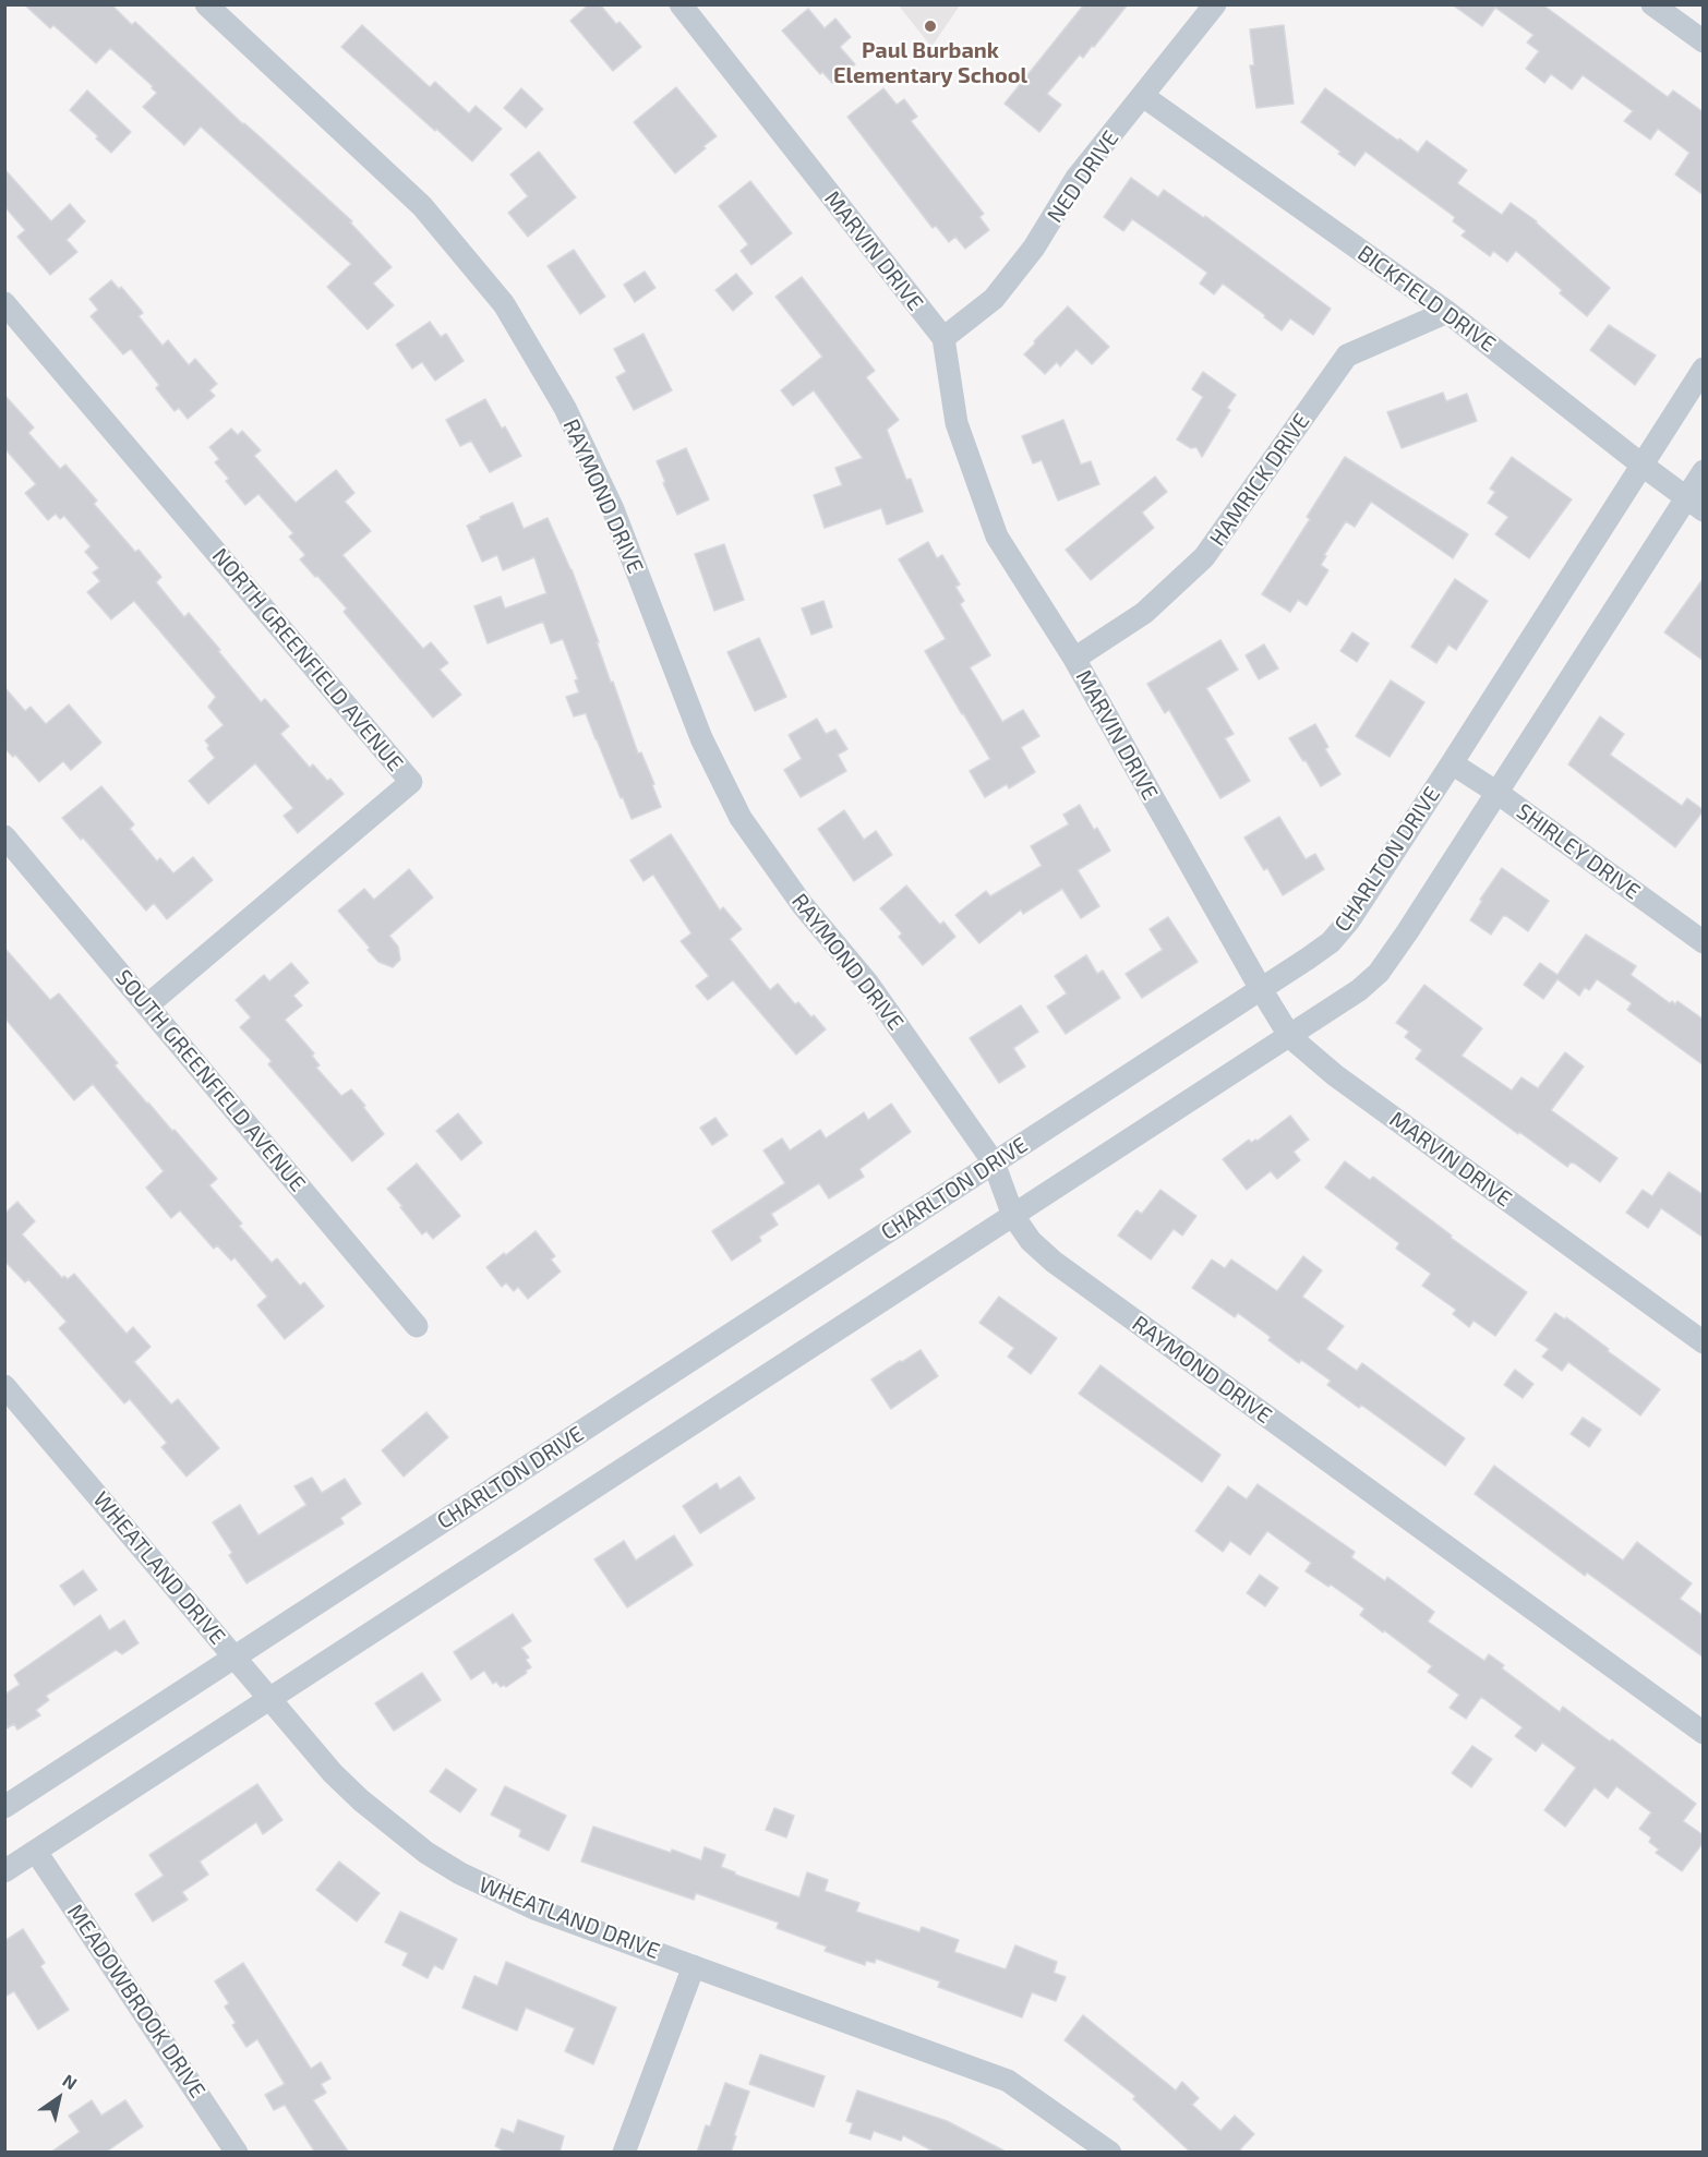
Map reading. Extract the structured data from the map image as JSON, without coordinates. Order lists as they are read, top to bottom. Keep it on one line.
{"streets":{"street":["NED DRIVE","MARVIN DRIVE","BICKFIELD DRIVE","HAMRICK DRIVE","RAYMOND DRIVE","NORTH GREENFIELD AVENUE","SHIRLEY DRIVE","CHARLTON DRIVE","SOUTH GREENFIELD AVENUE","WHEATLAND DRIVE","MEADOWBROOK DRIVE"]},"crossings":[["NED DRIVE","MARVIN DRIVE"],["NED DRIVE","BICKFIELD DRIVE"],["MARVIN DRIVE","HAMRICK DRIVE"],["MARVIN DRIVE","CHARLTON DRIVE"],["BICKFIELD DRIVE","HAMRICK DRIVE"],["BICKFIELD DRIVE","CHARLTON DRIVE"],["RAYMOND DRIVE","CHARLTON DRIVE"],["NORTH GREENFIELD AVENUE","SOUTH GREENFIELD AVENUE"],["SHIRLEY DRIVE","CHARLTON DRIVE"],["CHARLTON DRIVE","WHEATLAND DRIVE"]],"places":["Paul Burbank Elementary School"],"north":"top right"}
